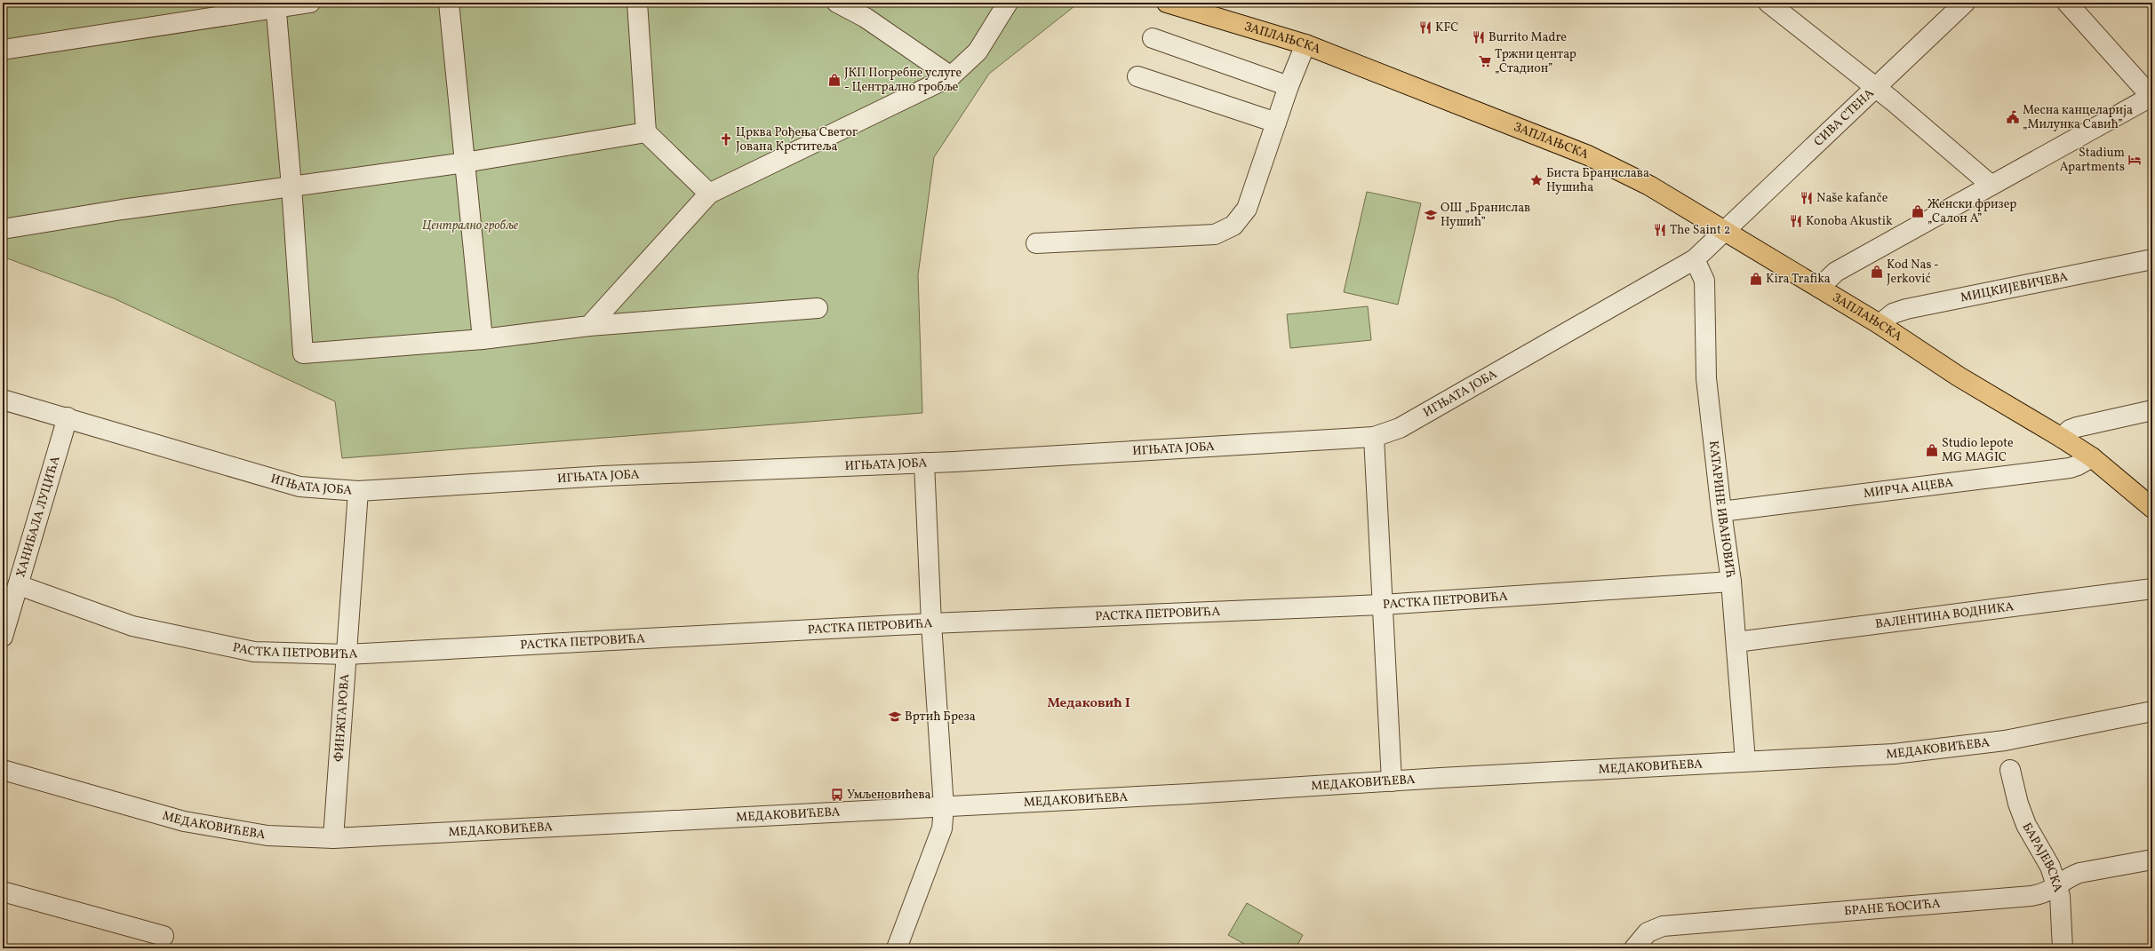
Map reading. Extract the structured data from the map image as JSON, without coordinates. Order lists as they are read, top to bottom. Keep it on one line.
{"streets":{"main road":["ЗАПЛАЊСКА"],"street":["СИВА СТЕНА","МИЦКИЈЕВИЧЕВА","ИГЊАТА ЈОБА","МИРЧА АЦЕВА","КАТАРИНЕ ИВАНОВИЋ","ХАНИБАЛА ЛУЦИЋА","РАСТКА ПЕТРОВИЋА","ВАЛЕНТИНА ВОДНИКА","ФИНЖГАРОВА","МЕДАКОВИЋЕВА","БАРАЈЕВСКА","БРАНЕ ЋОСИЋА"]},"crossings":[["ЗАПЛАЊСКА","СИВА СТЕНА"],["ЗАПЛАЊСКА","МИЦКИЈЕВИЧЕВА"],["ЗАПЛАЊСКА","ИГЊАТА ЈОБА"],["ЗАПЛАЊСКА","МИРЧА АЦЕВА"],["СИВА СТЕНА","ИГЊАТА ЈОБА"],["ИГЊАТА ЈОБА","КАТАРИНЕ ИВАНОВИЋ"],["ИГЊАТА ЈОБА","ХАНИБАЛА ЛУЦИЋА"],["ИГЊАТА ЈОБА","ФИНЖГАРОВА"],["МИРЧА АЦЕВА","КАТАРИНЕ ИВАНОВИЋ"],["КАТАРИНЕ ИВАНОВИЋ","РАСТКА ПЕТРОВИЋА"],["КАТАРИНЕ ИВАНОВИЋ","ВАЛЕНТИНА ВОДНИКА"],["КАТАРИНЕ ИВАНОВИЋ","МЕДАКОВИЋЕВА"],["ХАНИБАЛА ЛУЦИЋА","РАСТКА ПЕТРОВИЋА"],["РАСТКА ПЕТРОВИЋА","ФИНЖГАРОВА"],["ФИНЖГАРОВА","МЕДАКОВИЋЕВА"],["БАРАЈЕВСКА","БРАНЕ ЋОСИЋА"]],"districts":["Медаковић I"],"parks":["Централно гробље"],"places":{"restaurant":["KFC","Burrito Madre","Naše kafanče","Konoba Akustik","The Saint 2"],"supermarket":["Тржни центар „Стадион”"],"shop":["ЈКП Погребне услуге - Централно гробље","Женски фризер „Салон А”","Kod Nas - Jerković","Kira Trafika","Studio lepote MG MAGIC"],"public building":["Месна канцеларија „Милунка Савић”"],"church":["Црква Рођења Светог Јована Крститеља"],"hotel":["Stadium Apartments"],"place":["Биста Бранислава Нушића"],"school or university":["ОШ „Бранислав Нушић”","Вртић Бреза"],"bus stop":["Умљеновићева"]}}
